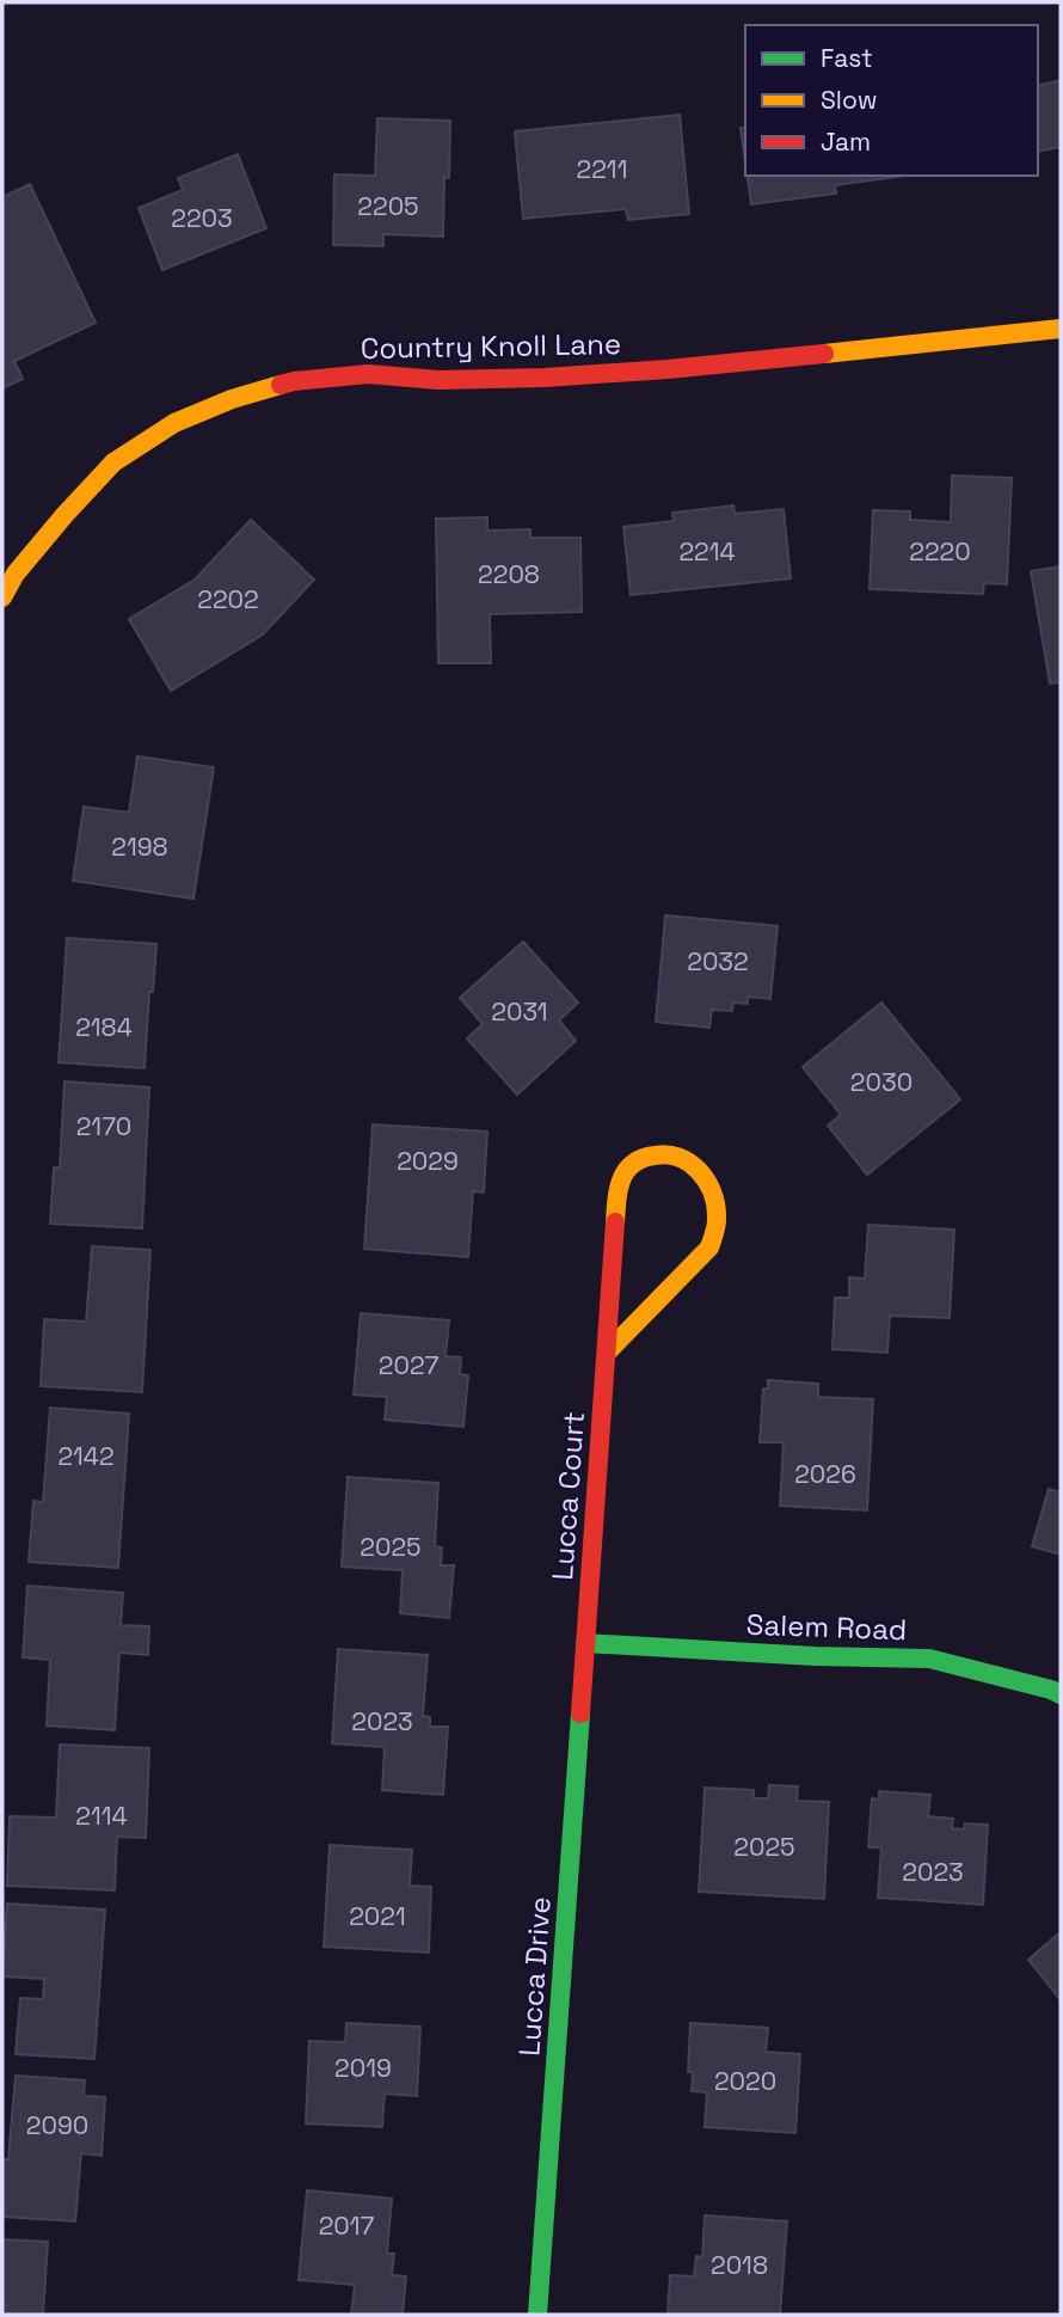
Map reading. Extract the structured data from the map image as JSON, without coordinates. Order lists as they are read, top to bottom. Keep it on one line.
{"streets":{"street":["Country Knoll Lane","Lucca Court","Salem Road","Lucca Drive"]},"crossings":[["Lucca Court","Salem Road"],["Lucca Court","Lucca Drive"],["Salem Road","Lucca Drive"]],"house_numbers":["2211","2205","2203","2214","2220","2208","2202","2198","2032","2031","2184","2030","2170","2029","2027","2142","2026","2025","2023","2114","2025","2023","2021","2019","2020","2090","2017","2018"],"legend":["Fast","Slow","Jam"]}
